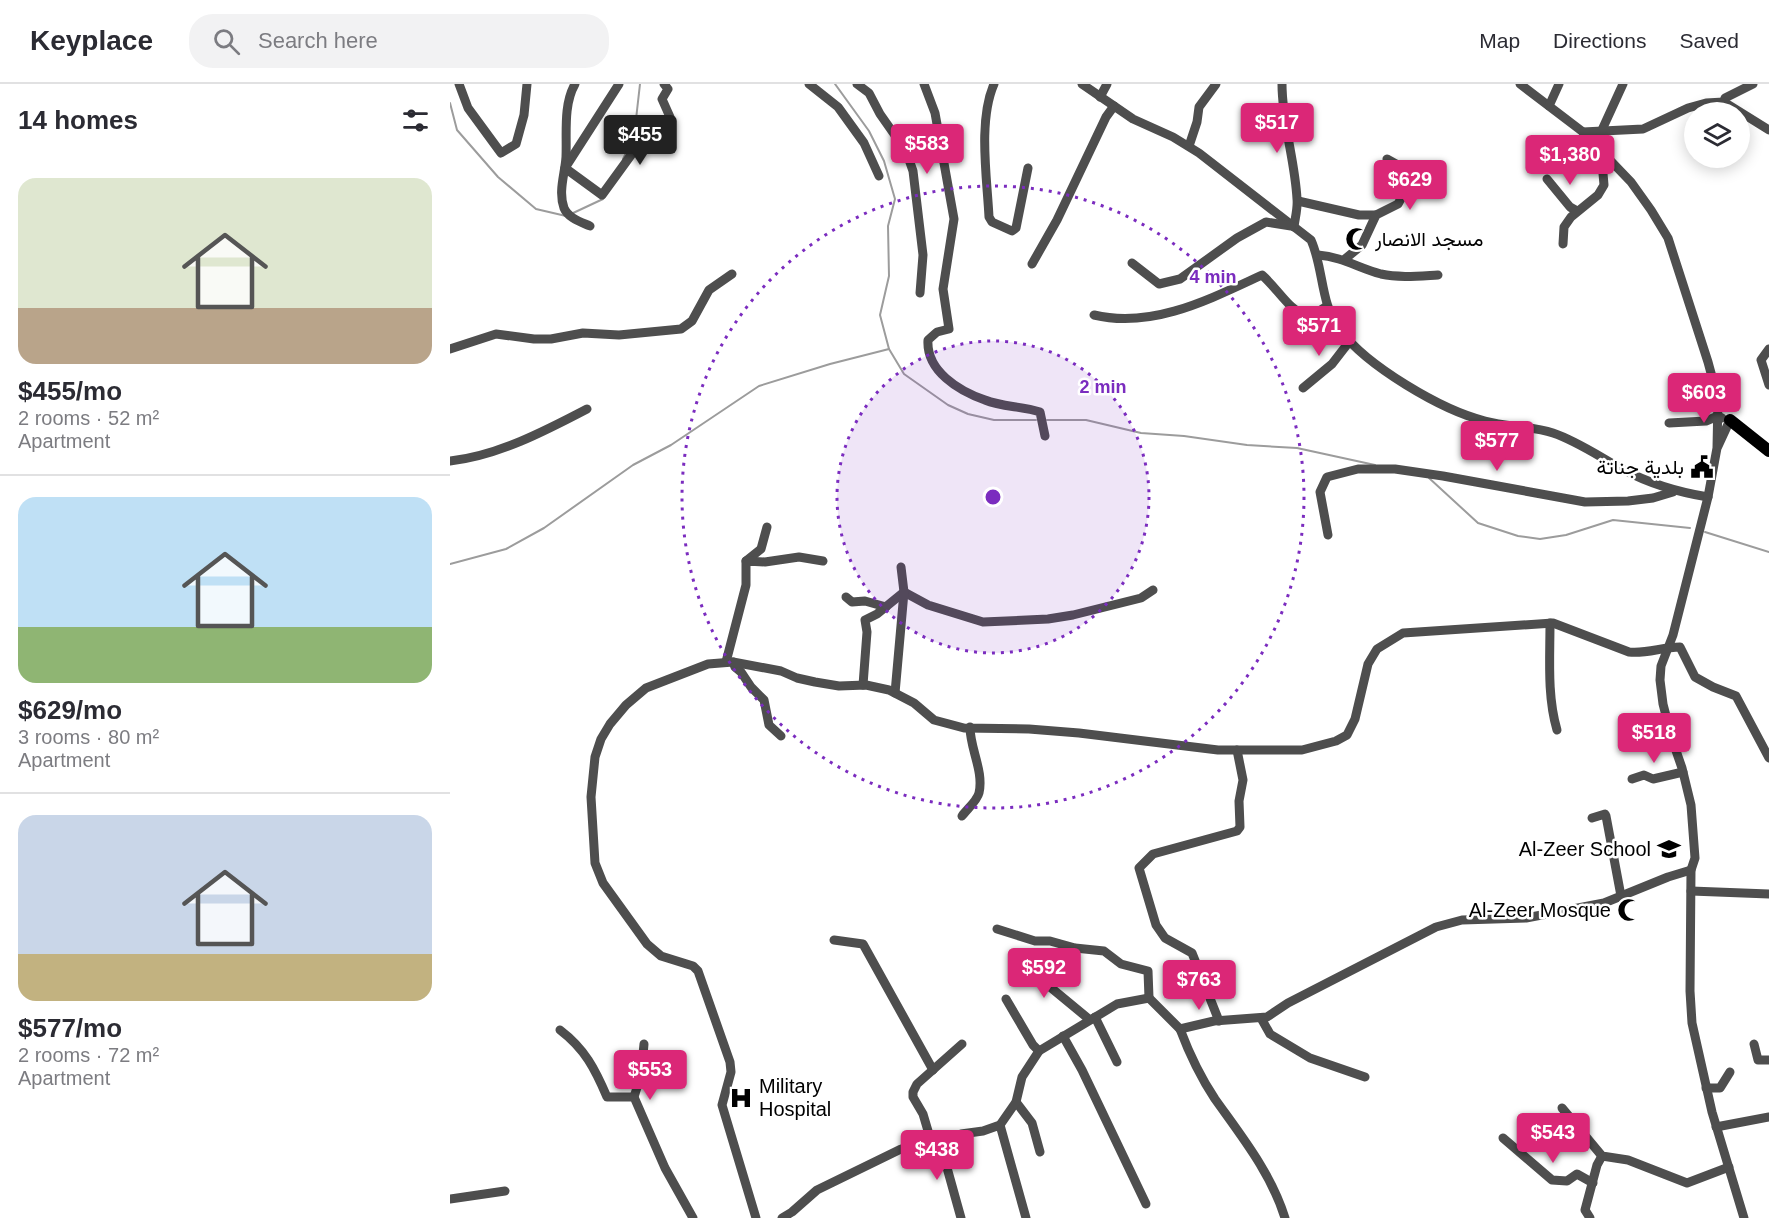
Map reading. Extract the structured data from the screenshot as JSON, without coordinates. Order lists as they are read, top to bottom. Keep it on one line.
{"places":{"mosque":["مسجد الانصار","Al-Zeer Mosque"],"public building":["بلدية جناتة"],"school or university":["Al-Zeer School"],"hospital":["Military Hospital"]},"page":{"header":"Keyplace","search":"Search here","nav":["Map","Directions","Saved"],"heading":"14 homes","price":["$517","$455","$583","$1,380","$629","$571","$603","$577","$518","$592","$763","$553","$543","$438"],"list":[{"name":"$455/mo","note":"2 rooms · 52 m² · Apartment"},{"name":"$629/mo","note":"3 rooms · 80 m² · Apartment"},{"name":"$577/mo","note":"2 rooms · 72 m² · Apartment"}]},"rings":["4 min","2 min"]}
